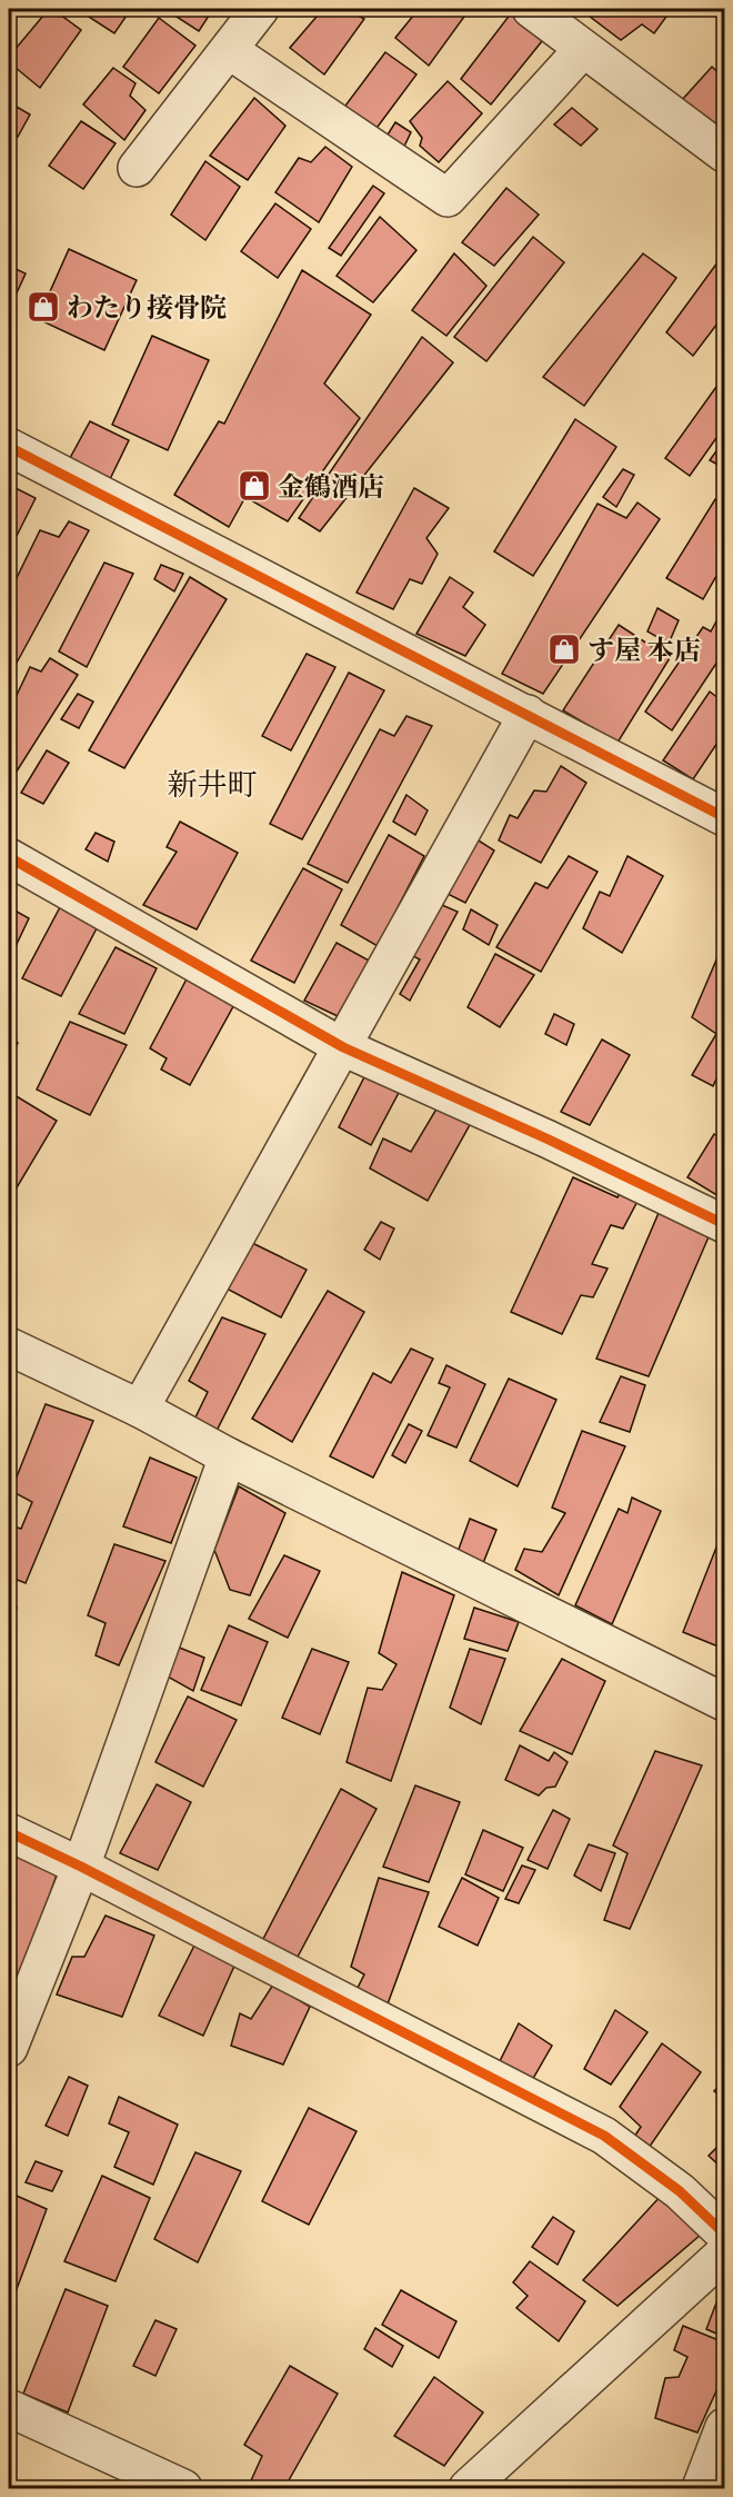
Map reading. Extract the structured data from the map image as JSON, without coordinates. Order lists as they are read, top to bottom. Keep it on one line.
{"districts":["新井町"],"places":{"shop":["わたり接骨院","金鶴酒店","す屋 本店"]}}
